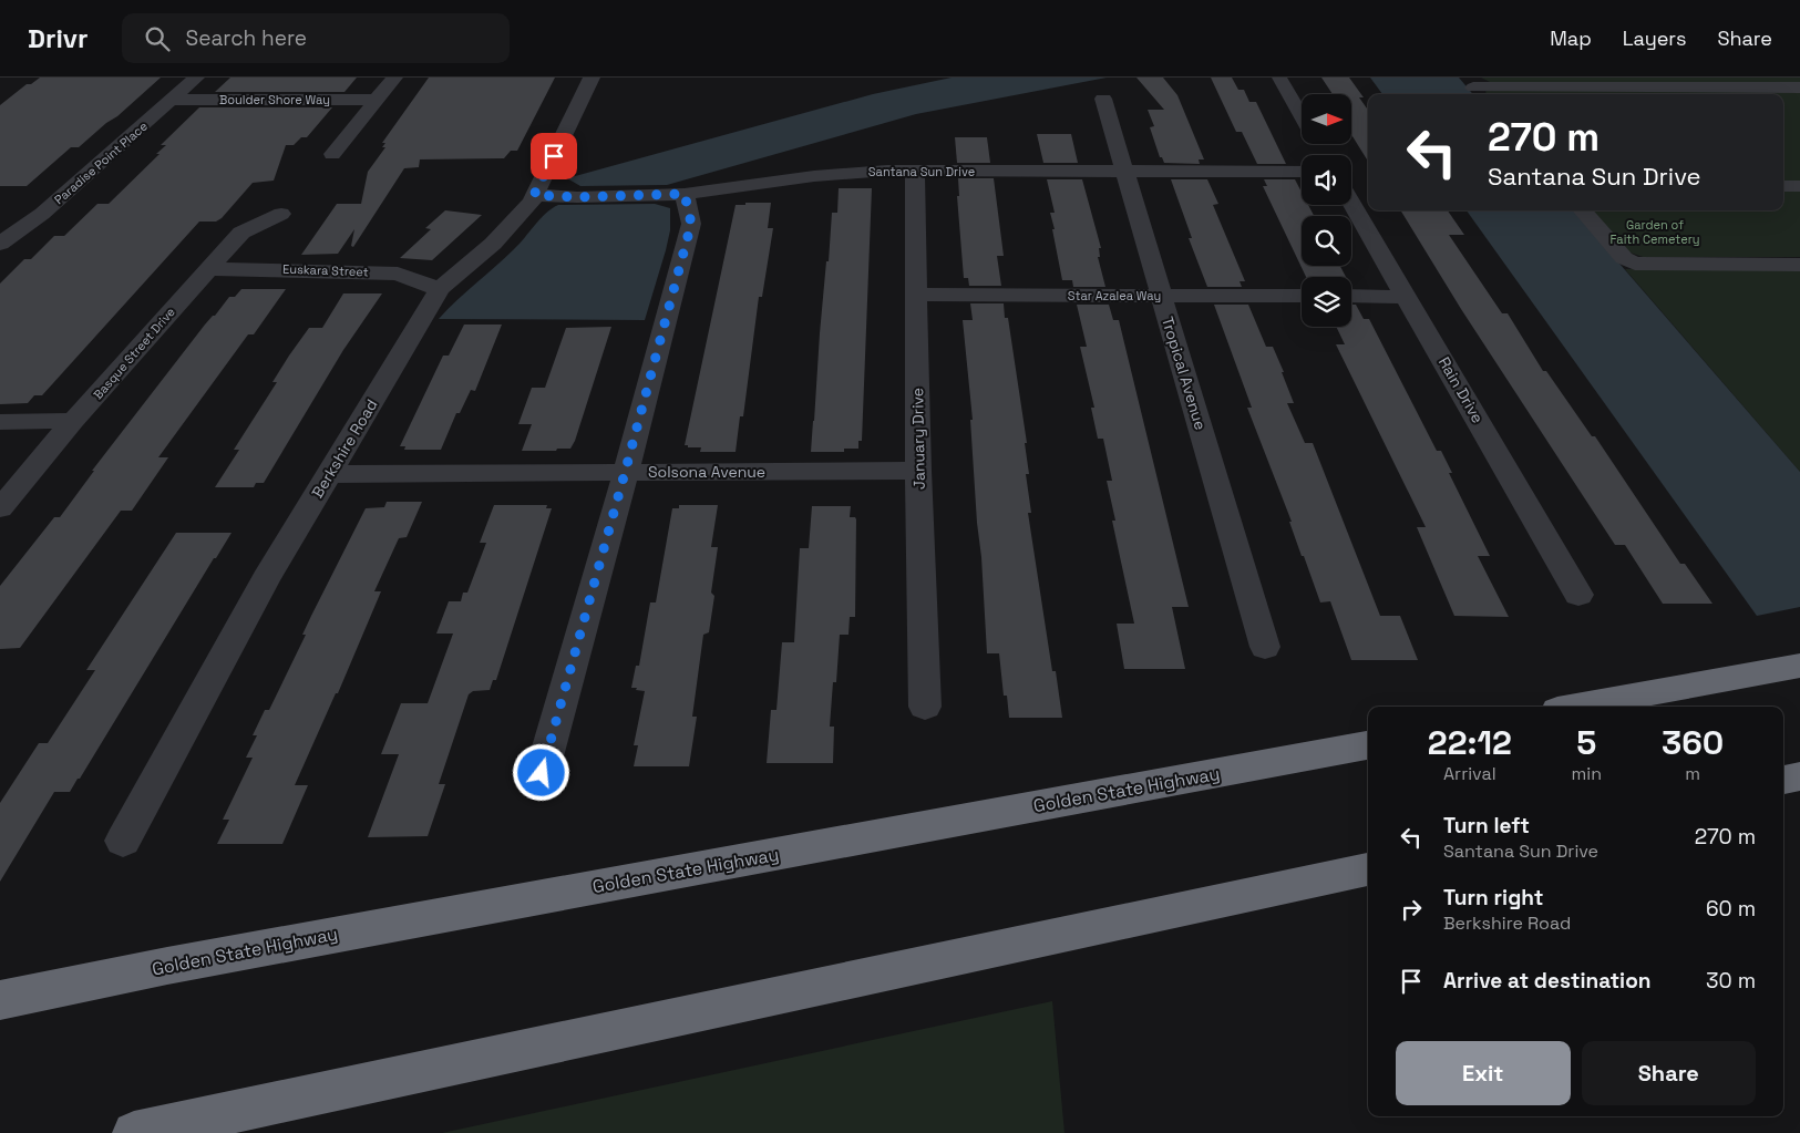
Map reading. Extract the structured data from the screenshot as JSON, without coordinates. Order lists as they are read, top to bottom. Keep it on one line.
{"streets":{"highway":["Golden State Highway"],"street":["Boulder Shore Way","Paradise Point Place","Santana Sun Drive","Euskara Street","Star Azalea Way","Basque Street Drive","Tropical Avenue","Rain Drive","January Drive","Berkshire Road","Solsona Avenue"]},"crossings":[["Boulder Shore Way","Paradise Point Place"],["Santana Sun Drive","Tropical Avenue"],["Santana Sun Drive","January Drive"],["Santana Sun Drive","Berkshire Road"],["Euskara Street","Basque Street Drive"],["Euskara Street","Berkshire Road"],["Star Azalea Way","Tropical Avenue"],["Star Azalea Way","January Drive"],["January Drive","Solsona Avenue"],["Berkshire Road","Solsona Avenue"]],"parks":["Garden of Faith Cemetery"],"north":"right","page":{"header":"Drivr","search":"Search here","nav":["Map","Layers","Share"],"turn":["270 m","Santana Sun Drive"],"eta":["22:12","Arrival","5","min","360","m"],"list":[{"name":"Turn left","note":"Santana Sun Drive","value":"270 m"},{"name":"Turn right","note":"Berkshire Road","value":"60 m"},{"name":"Arrive at destination","value":"30 m"}],"buttons":["Exit","Share"]}}
